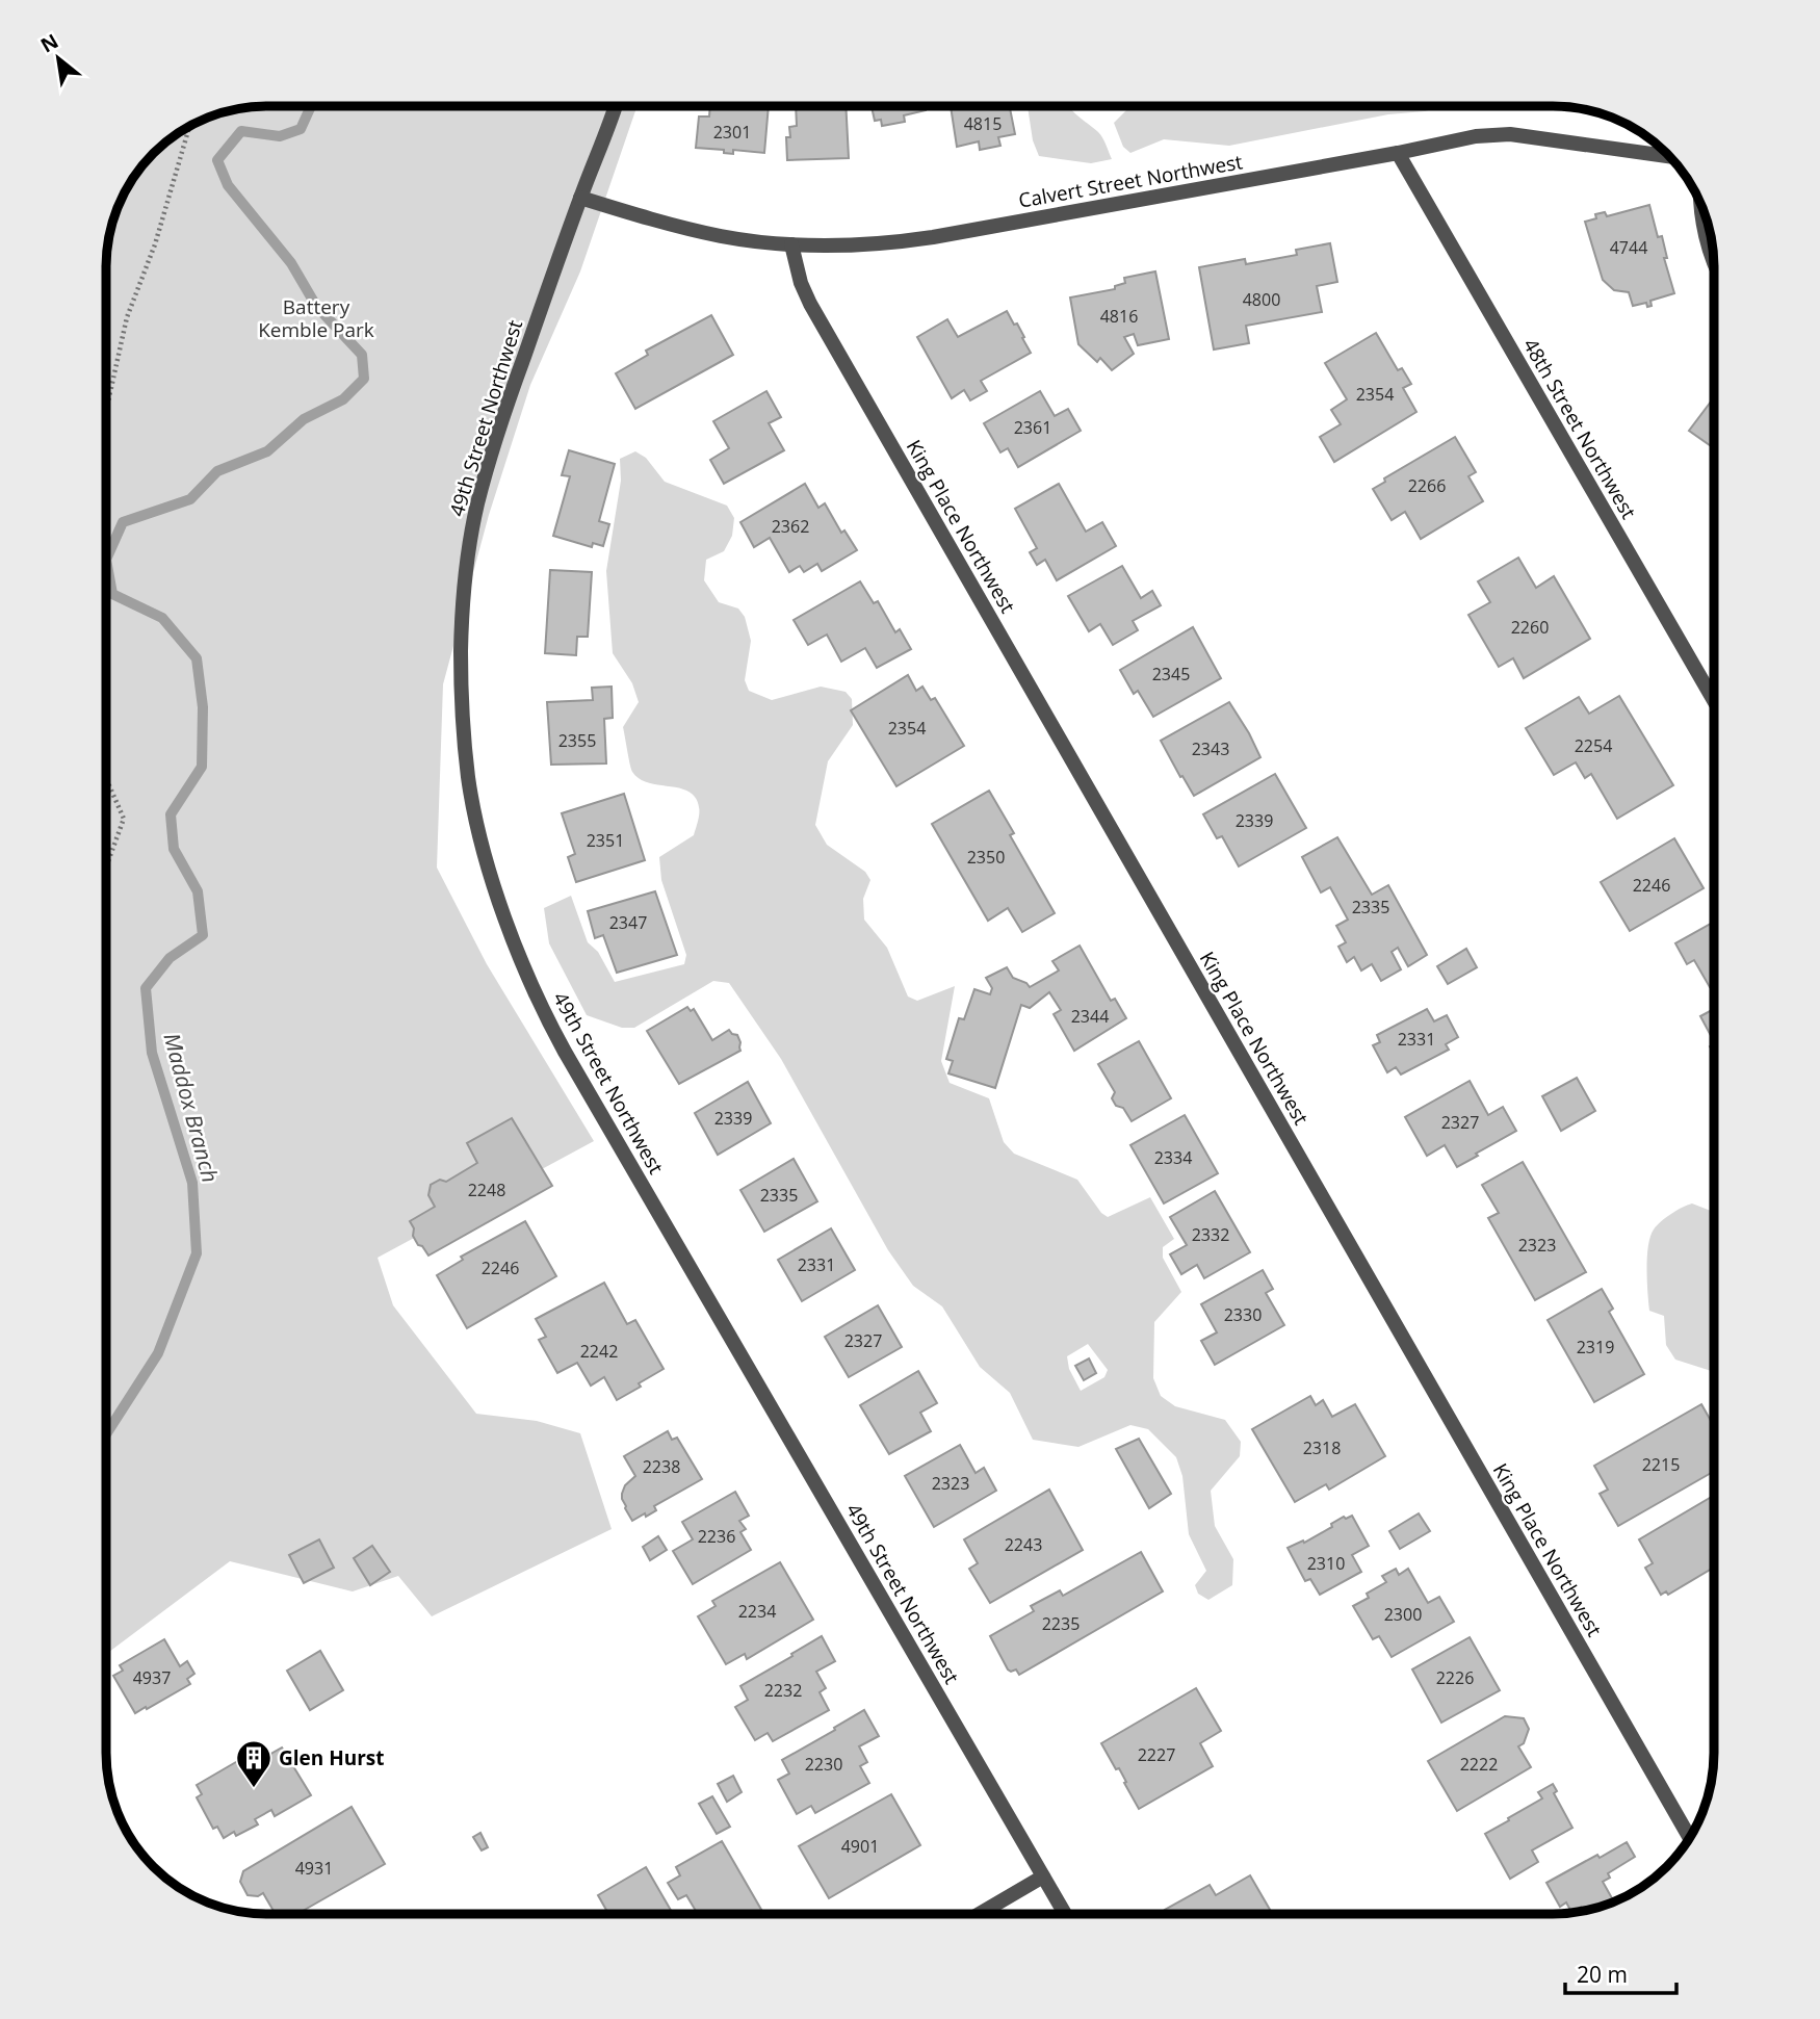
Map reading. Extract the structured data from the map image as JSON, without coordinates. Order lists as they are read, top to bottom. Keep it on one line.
{"streets":{"street":["Calvert Street Northwest","49th Street Northwest","48th Street Northwest","King Place Northwest"]},"crossings":[["Calvert Street Northwest","49th Street Northwest"],["Calvert Street Northwest","48th Street Northwest"],["Calvert Street Northwest","King Place Northwest"]],"water":["Maddox Branch"],"parks":["Battery Kemble Park"],"places":{"building":["Glen Hurst"]},"house_numbers":["4815","2301","4744","4800","4816","2354","2361","2266","2362","2260","2345","2354","2355","2254","2343","2339","2351","2350","2246","2335","2347","2344","2331","2339","2327","2334","2248","2335","2332","2323","2331","2246","2330","2327","2319","2242","2318","2215","2238","2323","2236","2243","2310","2234","2300","2235","4937","2226","2232","2227","2230","2222","4901","4931"],"scale_bar":"20 m","north":"top left"}
